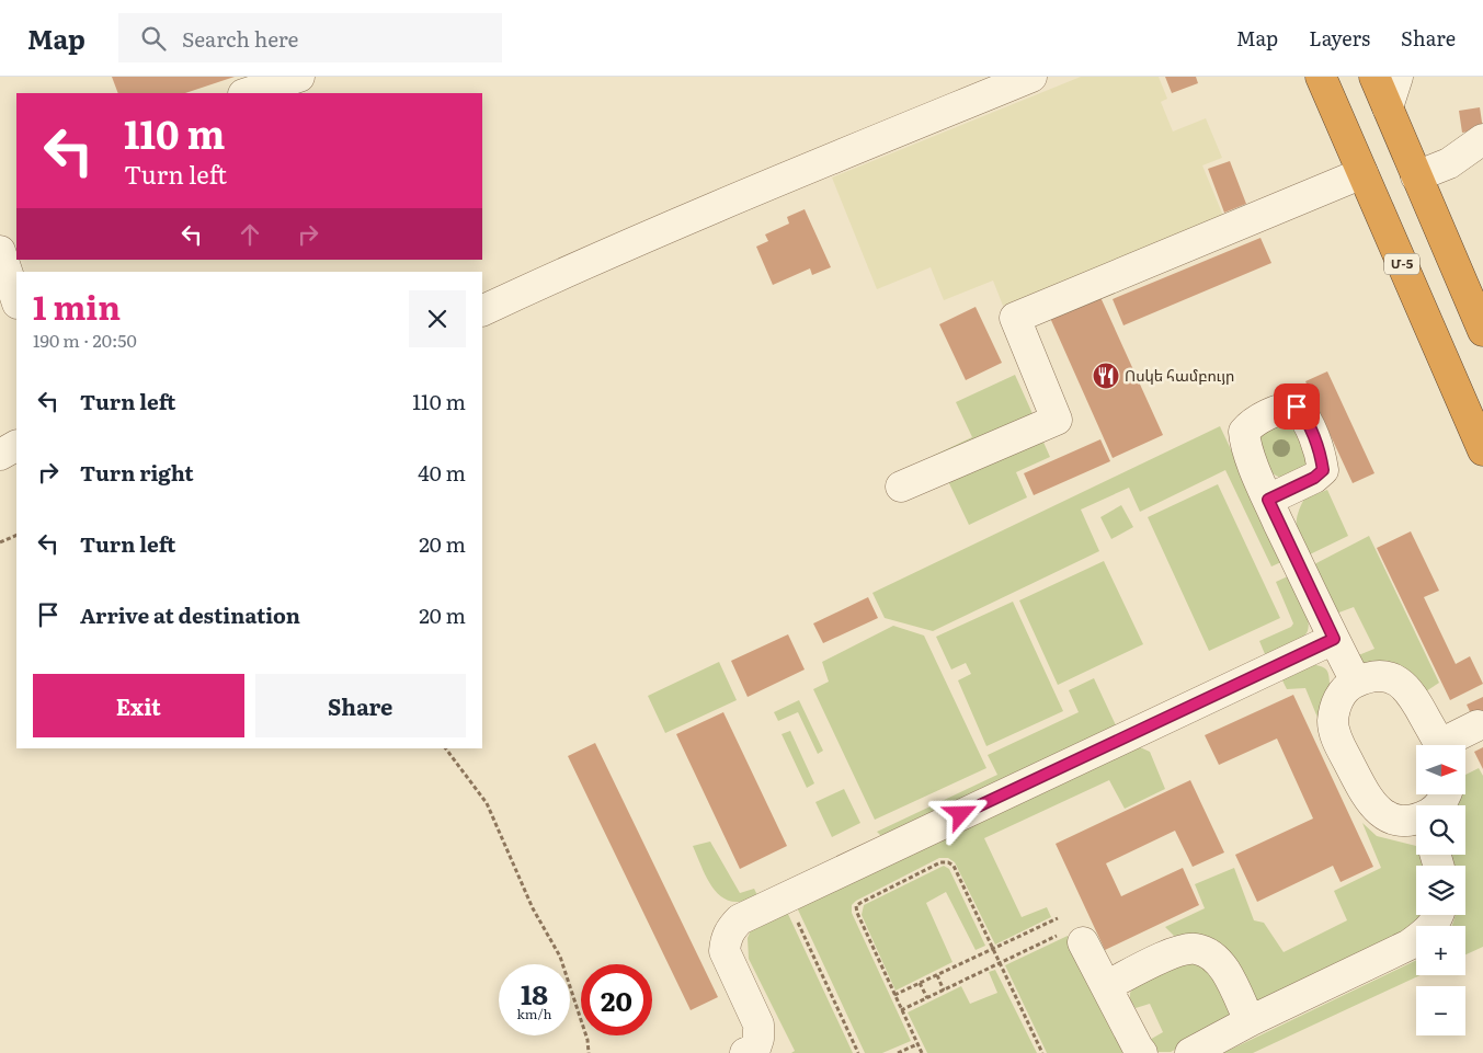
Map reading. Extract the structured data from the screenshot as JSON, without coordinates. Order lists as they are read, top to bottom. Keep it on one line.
{"streets":{"highway":["Մ-5"]},"places":{"restaurant":["Ոսկե համբույր"]},"north":"right","page":{"header":"Map","search":"Search here","nav":["Map","Layers","Share"],"turn":["110 m","Turn left"],"heading":["1 min","190 m · 20:50"],"list":[{"name":"Turn left","value":"110 m"},{"name":"Turn right","value":"40 m"},{"name":"Turn left","value":"20 m"},{"name":"Arrive at destination","value":"20 m"}],"buttons":["Exit","Share"],"map_buttons":["+","−"],"speed":"18 km/h","limit":"20"}}
